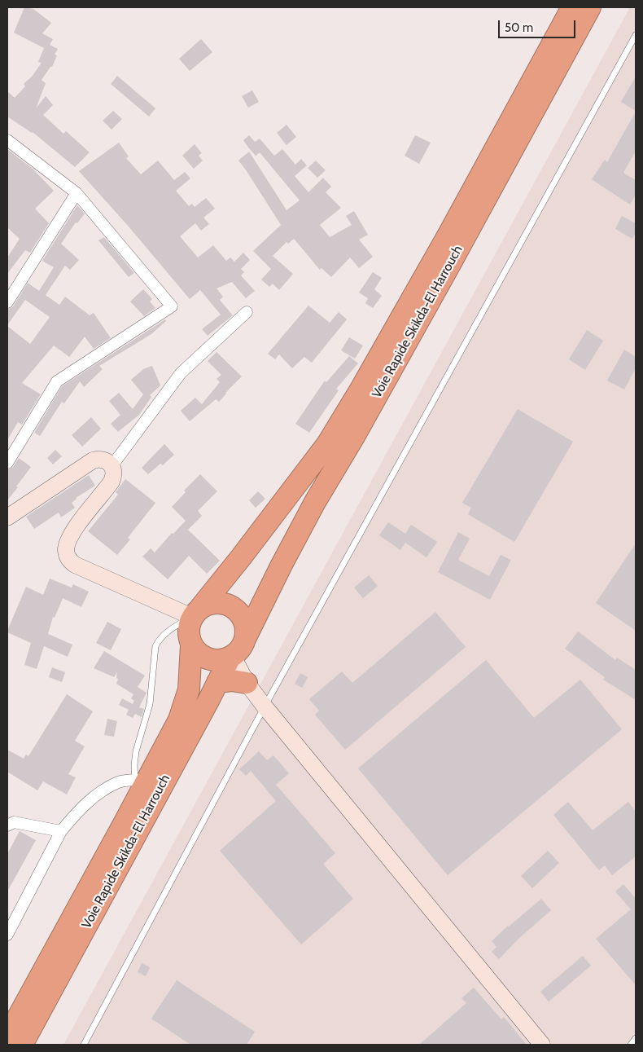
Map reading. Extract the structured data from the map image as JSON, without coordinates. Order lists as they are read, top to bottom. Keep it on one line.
{"streets":{"highway":["Voie Rapide Skikda-El Harrouch"]},"scale_bar":"50 m"}
